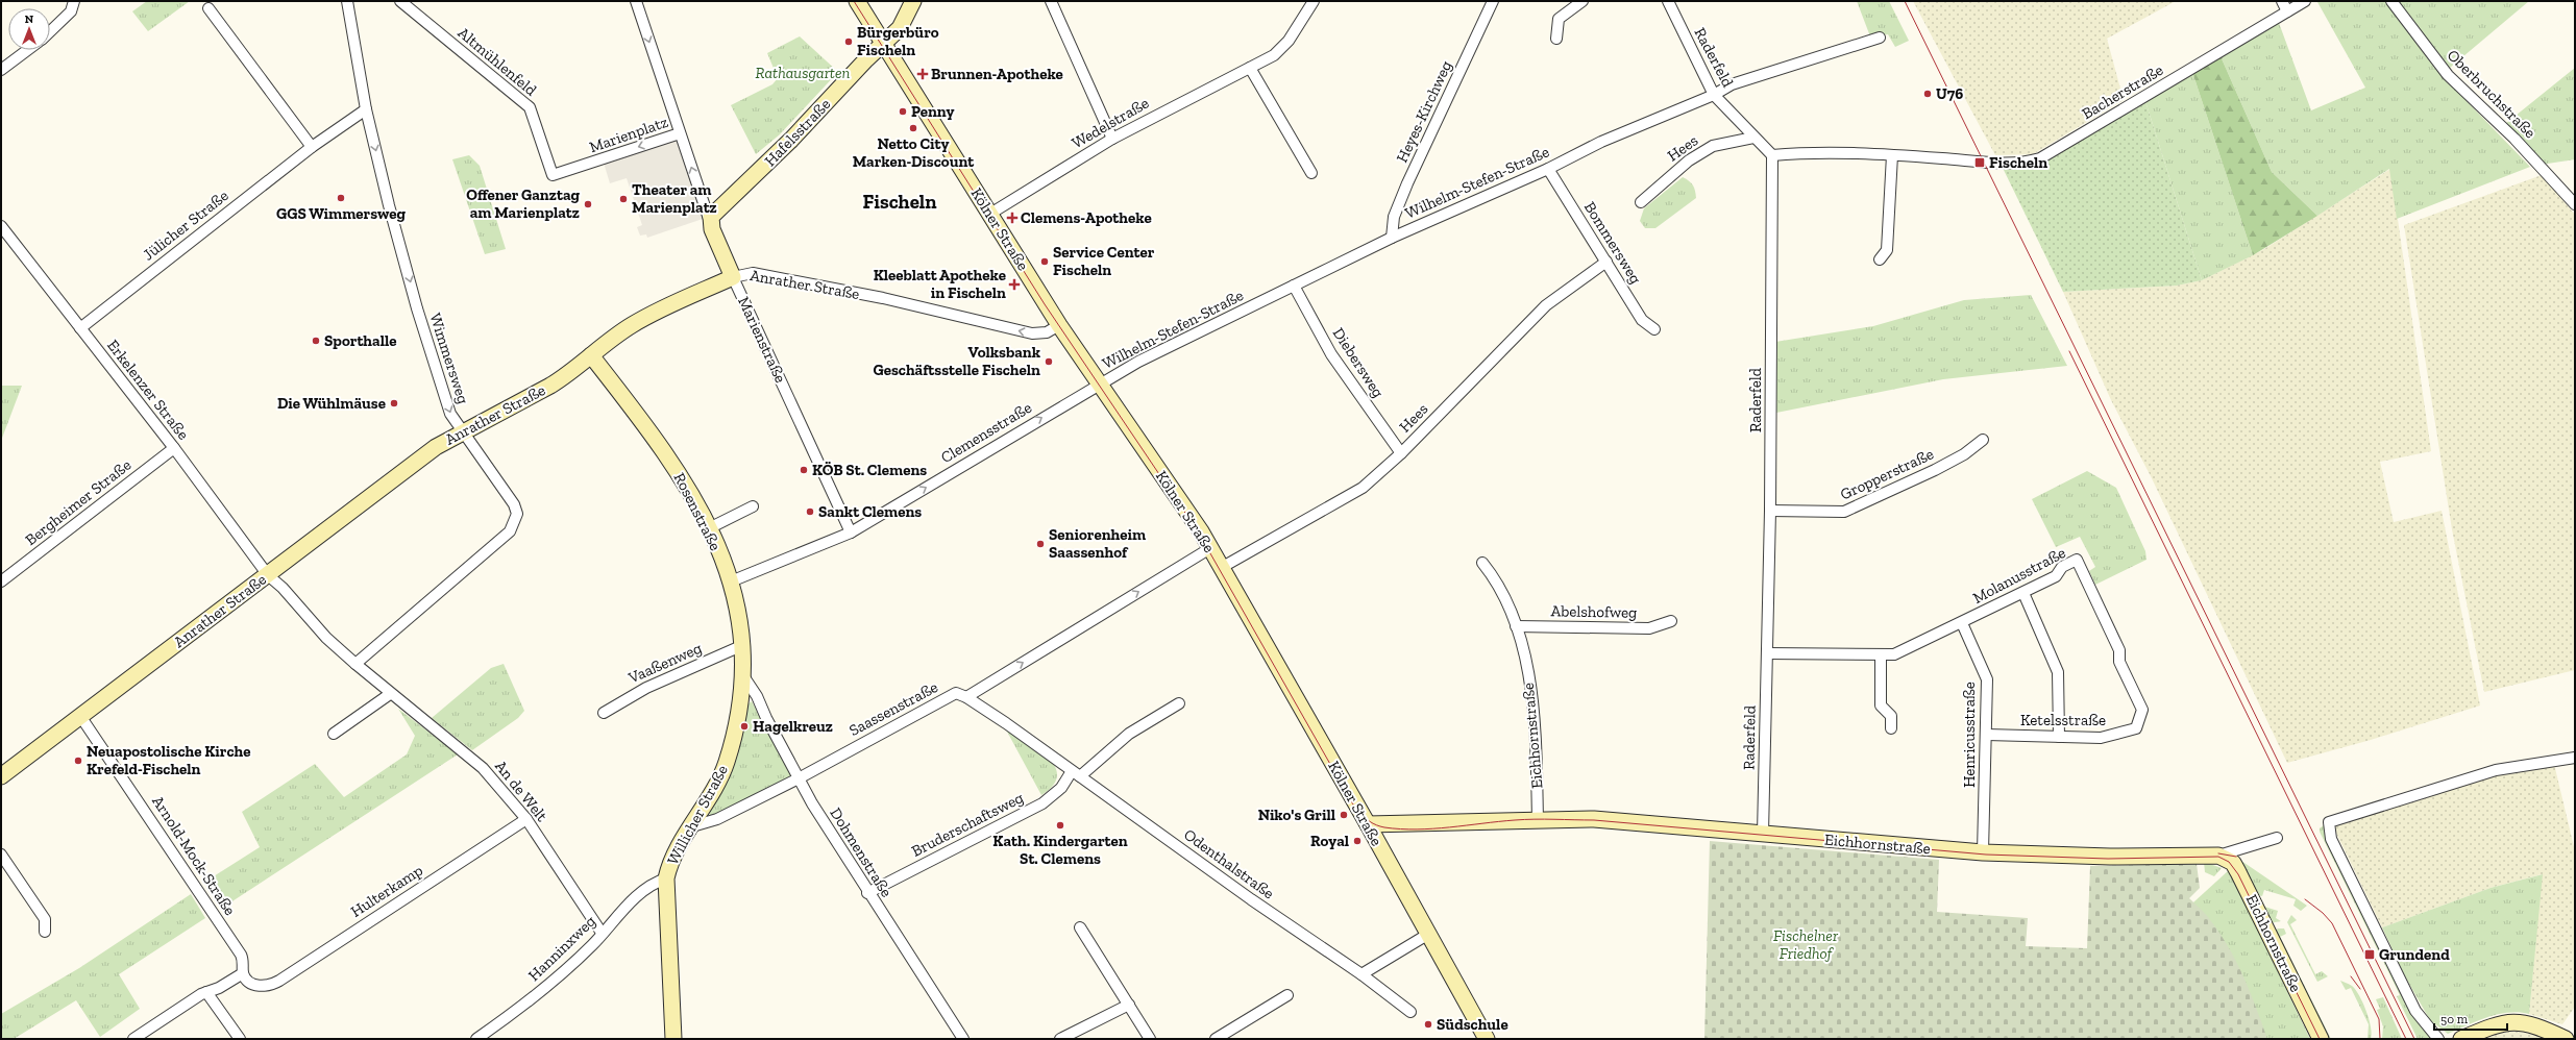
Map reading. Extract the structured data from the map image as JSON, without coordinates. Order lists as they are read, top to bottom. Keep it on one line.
{"streets":{"main road":["Hafelsstraße","Kölner Straße","Anrather Straße","Marienstraße","Rosenstraße","Eichhornstraße","Willicher Straße"],"street":["Raderfeld","Altmühlenfeld","Bacherstraße","Oberbruchstraße","Heyes-Kirchweg","Wedelstraße","Marienplatz","Hees","Wilhelm-Stefen-Straße","Jülicher Straße","Bommersweg","Wimmersweg","Diebersweg","Erkelenzer Straße","Clemensstraße","Gropperstraße","Bergheimer Straße","Molanusstraße","Abelshofweg","Vaaßenweg","Saassenstraße","Ketelsstraße","Henricusstraße","An de Welt","Bruderschaftsweg","Dohmenstraße","Arnold-Mock-Straße","Odenthalstraße","Hulterkamp","Hanninxweg"]},"crossings":[["Raderfeld","Hees"],["Raderfeld","Wilhelm-Stefen-Straße"],["Raderfeld","Gropperstraße"],["Raderfeld","Molanusstraße"],["Raderfeld","Eichhornstraße"],["Altmühlenfeld","Marienplatz"],["Heyes-Kirchweg","Wilhelm-Stefen-Straße"],["Wedelstraße","Kölner Straße"],["Hafelsstraße","Kölner Straße"],["Hafelsstraße","Marienstraße"],["Marienplatz","Marienstraße"],["Hees","Kölner Straße"],["Hees","Bommersweg"],["Hees","Diebersweg"],["Wilhelm-Stefen-Straße","Kölner Straße"],["Wilhelm-Stefen-Straße","Bommersweg"],["Wilhelm-Stefen-Straße","Diebersweg"],["Wilhelm-Stefen-Straße","Clemensstraße"],["Jülicher Straße","Wimmersweg"],["Jülicher Straße","Erkelenzer Straße"],["Kölner Straße","Anrather Straße"],["Kölner Straße","Clemensstraße"],["Kölner Straße","Eichhornstraße"],["Anrather Straße","Marienstraße"],["Anrather Straße","Wimmersweg"],["Anrather Straße","Erkelenzer Straße"],["Anrather Straße","Rosenstraße"],["Anrather Straße","An de Welt"],["Anrather Straße","Arnold-Mock-Straße"],["Marienstraße","Clemensstraße"],["Wimmersweg","An de Welt"],["Erkelenzer Straße","Bergheimer Straße"],["Erkelenzer Straße","An de Welt"],["Clemensstraße","Rosenstraße"],["Rosenstraße","Vaaßenweg"],["Rosenstraße","Willicher Straße"],["Rosenstraße","Dohmenstraße"],["Molanusstraße","Ketelsstraße"],["Molanusstraße","Henricusstraße"],["Abelshofweg","Eichhornstraße"],["Saassenstraße","Willicher Straße"],["Saassenstraße","Dohmenstraße"],["Saassenstraße","Odenthalstraße"],["Ketelsstraße","Henricusstraße"],["Henricusstraße","Eichhornstraße"],["An de Welt","Hulterkamp"],["An de Welt","Hanninxweg"],["Willicher Straße","Dohmenstraße"],["Willicher Straße","Hanninxweg"],["Bruderschaftsweg","Dohmenstraße"],["Bruderschaftsweg","Odenthalstraße"],["Arnold-Mock-Straße","Hulterkamp"]],"one_way":["Marienplatz","Wimmersweg","Clemensstraße"],"districts":["Fischeln"],"parks":["Rathausgarten","Fischelner Friedhof"],"places":{"other":["Bürgerbüro Fischeln","U76","Penny","Netto City Marken-Discount","GGS Wimmersweg","Theater am Marienplatz","Offener Ganztag am Marienplatz","Service Center Fischeln","Sporthalle","Volksbank Geschäftsstelle Fischeln","Die Wühlmäuse","KÖB St. Clemens","Sankt Clemens","Seniorenheim Saassenhof","Hagelkreuz","Neuapostolische Kirche Krefeld-Fischeln","Niko's Grill","Kath. Kindergarten St. Clemens","Royal","Südschule"],"health":["Brunnen-Apotheke","Clemens-Apotheke","Kleeblatt Apotheke in Fischeln"],"transit":["Fischeln","Grundend"]},"scale_bar":"50 m","north":"top"}
